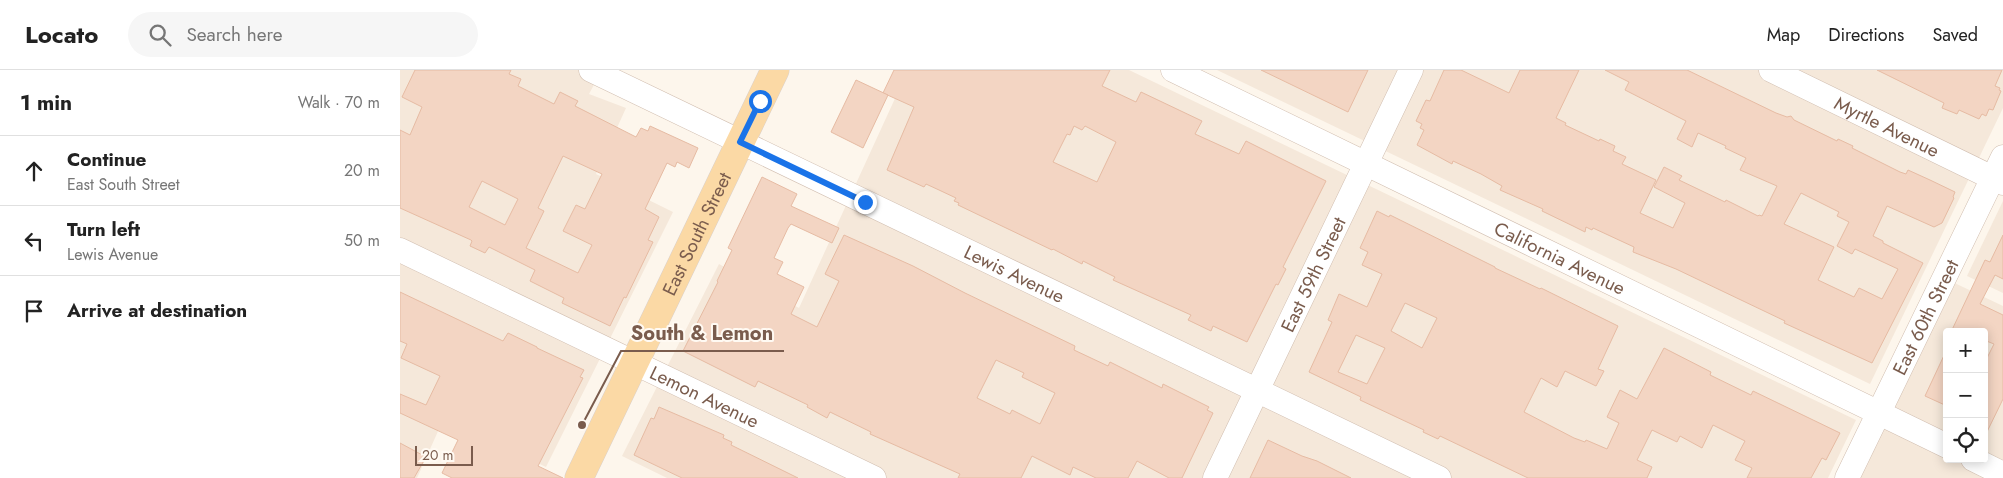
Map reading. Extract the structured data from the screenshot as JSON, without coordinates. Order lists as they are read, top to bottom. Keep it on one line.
{"streets":{"main road":["East South Street"],"street":["Myrtle Avenue","California Avenue","Lewis Avenue","East 59th Street","East 60th Street","Lemon Avenue"]},"crossings":[["Myrtle Avenue","East 60th Street"],["East South Street","Lewis Avenue"],["East South Street","Lemon Avenue"],["California Avenue","East 59th Street"],["California Avenue","East 60th Street"],["Lewis Avenue","East 59th Street"]],"places":["South & Lemon"],"scale_bar":"20 m","page":{"header":"Locato","search":"Search here","nav":["Map","Directions","Saved"],"heading":["1 min","Walk · 70 m"],"list":[["Continue","East South Street","20 m"],["Turn left","Lewis Avenue","50 m"],"Arrive at destination"],"map_buttons":["+","−"],"scale":"20 m"}}
